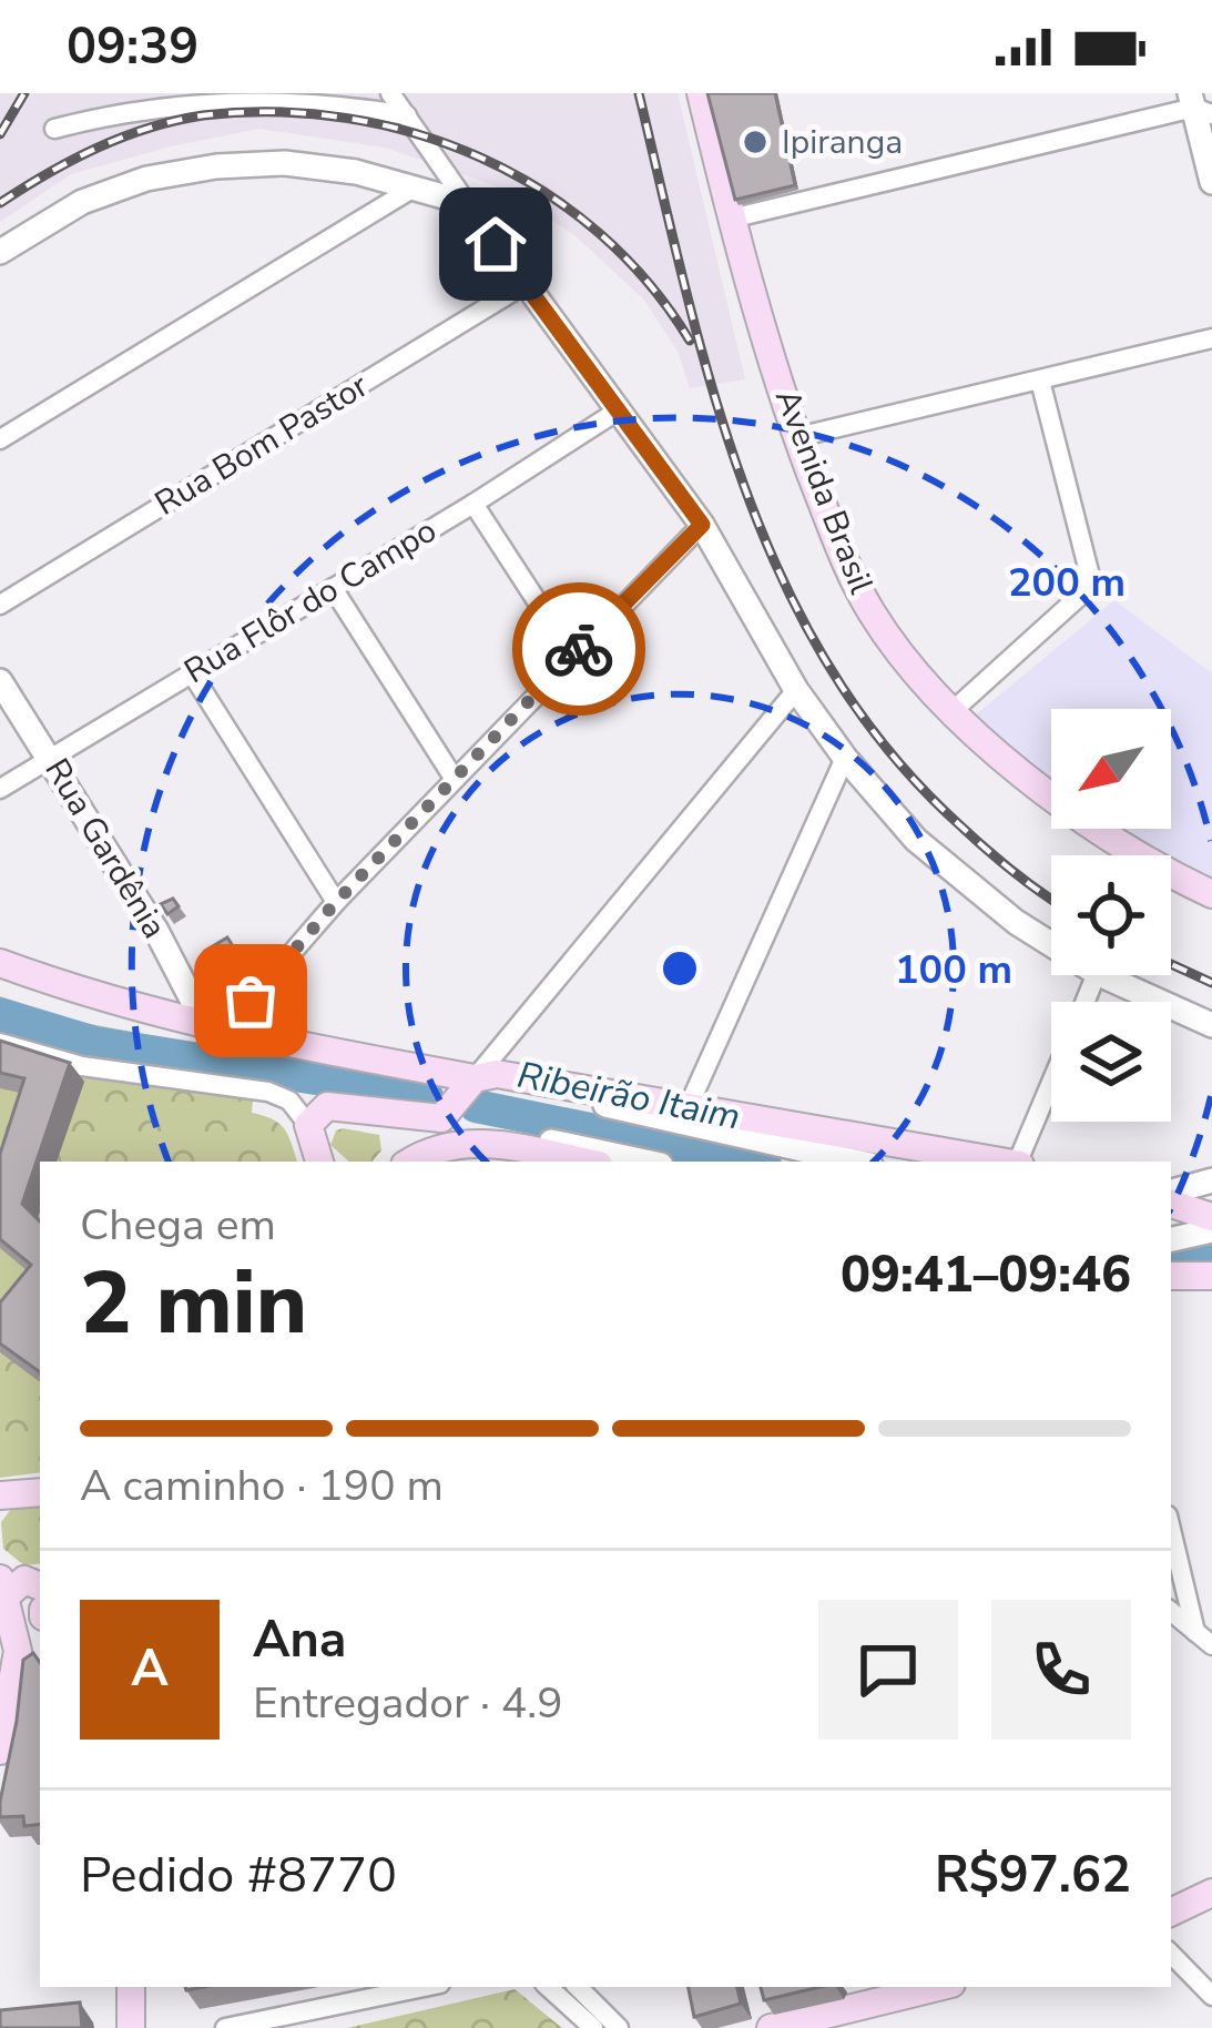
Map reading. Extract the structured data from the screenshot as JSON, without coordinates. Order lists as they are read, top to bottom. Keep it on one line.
{"streets":{"main road":["Avenida Brasil"],"street":["Rua Bom Pastor","Rua Flôr do Campo","Rua Gardênia"]},"crossings":[["Rua Flôr do Campo","Rua Gardênia"]],"water":["Ribeirão Itaim"],"places":["Ipiranga"],"north":"bottom left","page":{"status":"09:39","heading":["2 min","Chega em","09:41–09:46"],"panel":["Ana","Entregador · 4.9","Pedido #8770","R$97.62"],"bar":"A caminho · 190 m","round":"A"},"rings":["200 m","100 m"]}
